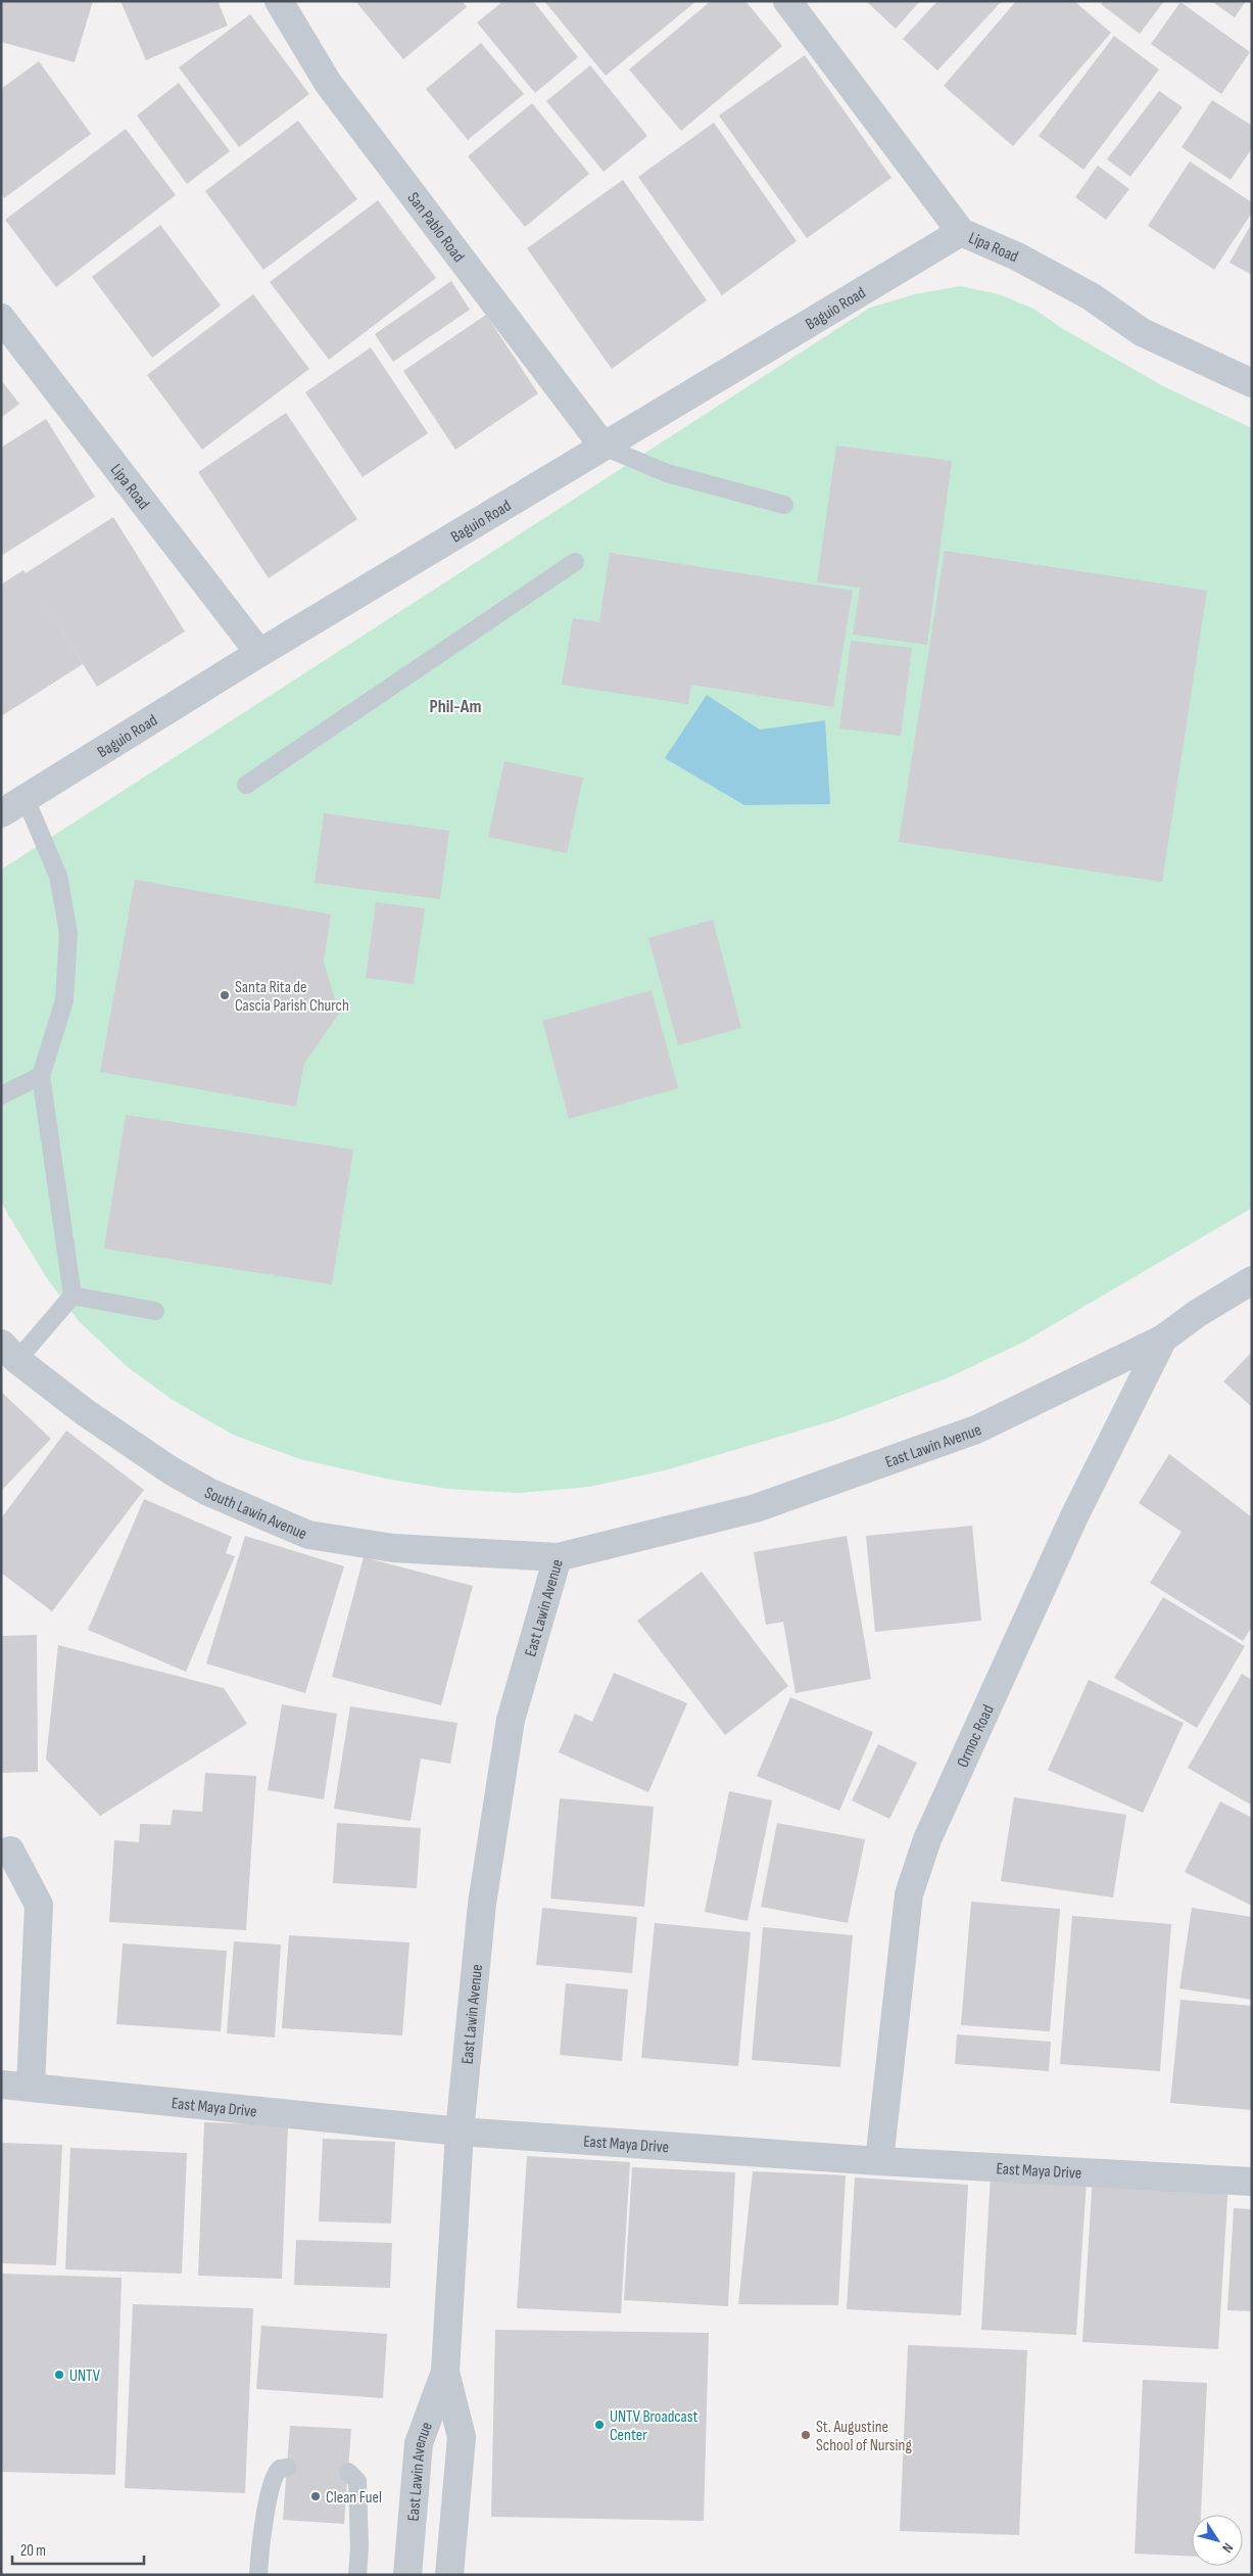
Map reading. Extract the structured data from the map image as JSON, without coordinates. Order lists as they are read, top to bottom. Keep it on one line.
{"streets":{"street":["San Pablo Road","Lipa Road","Baguio Road","East Lawin Avenue","South Lawin Avenue","Ormoc Road","East Maya Drive"]},"crossings":[["San Pablo Road","Baguio Road"],["Lipa Road","Baguio Road"],["East Lawin Avenue","South Lawin Avenue"],["East Lawin Avenue","Ormoc Road"],["East Lawin Avenue","East Maya Drive"],["Ormoc Road","East Maya Drive"]],"districts":["Phil-Am"],"places":["Santa Rita de Cascia Parish Church","UNTV","UNTV Broadcast Center","St. Augustine School of Nursing","Clean Fuel"],"scale_bar":"20 m","north":"bottom right"}
